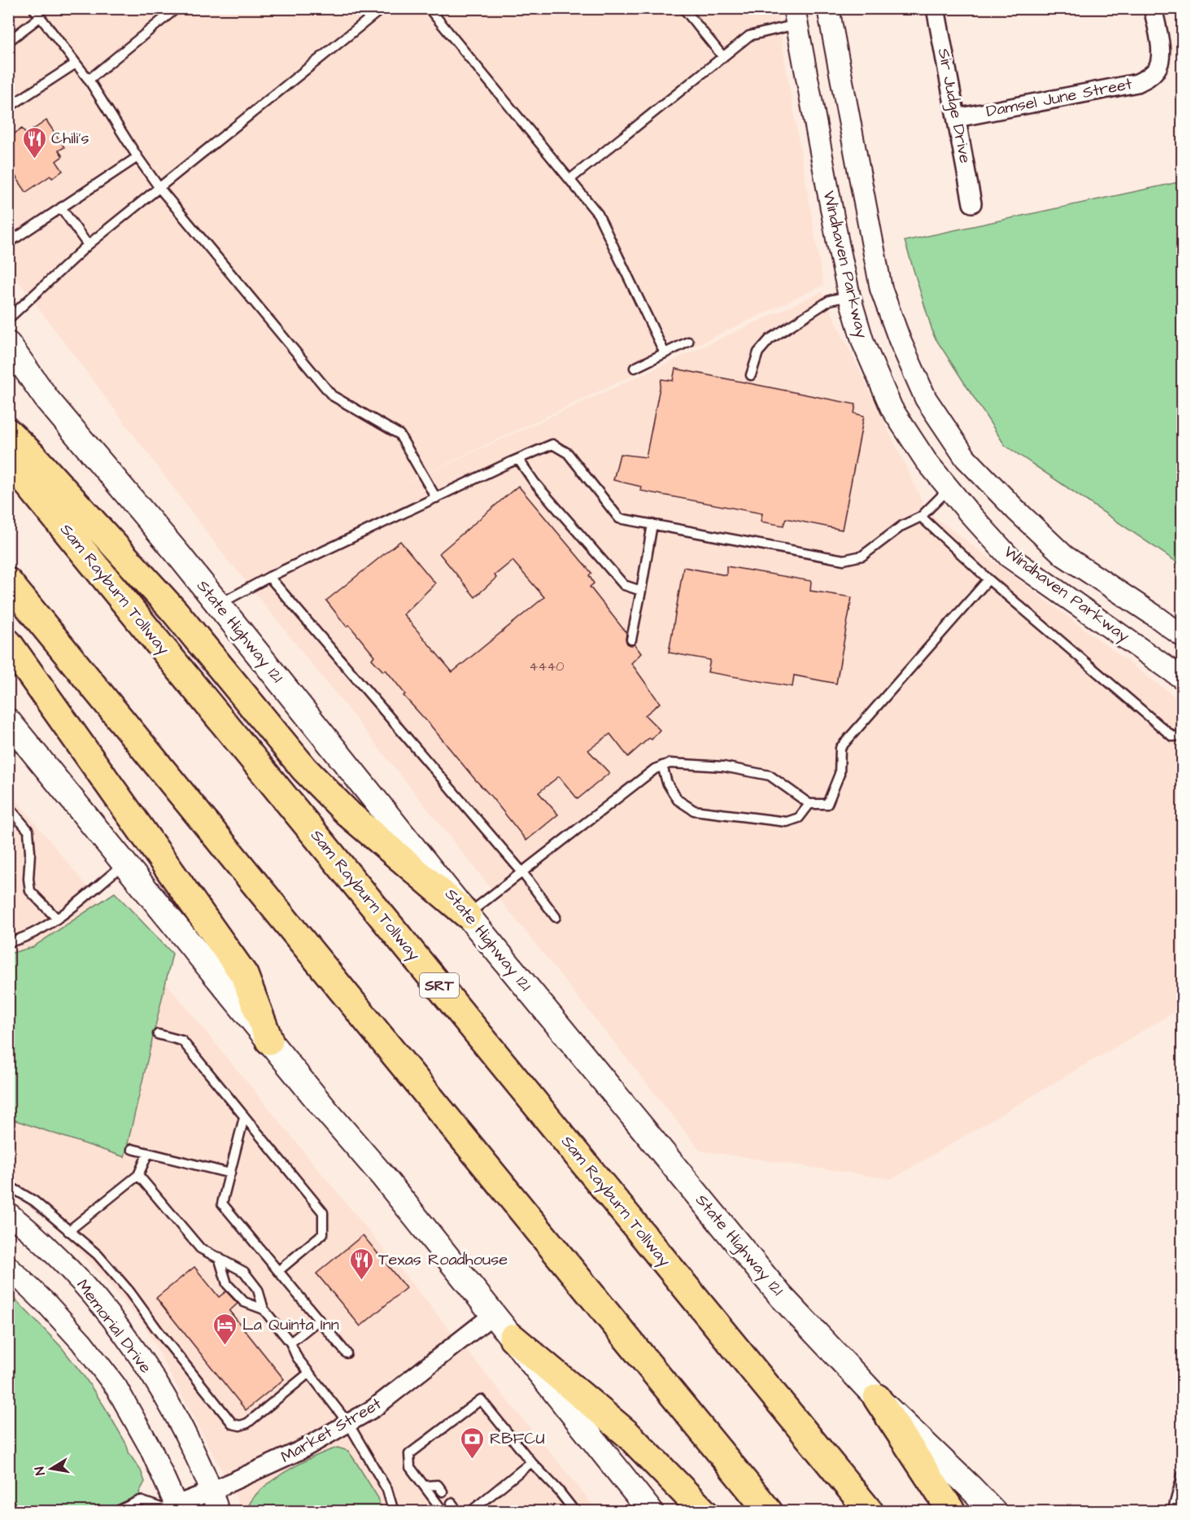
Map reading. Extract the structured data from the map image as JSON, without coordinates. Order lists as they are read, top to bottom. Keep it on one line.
{"streets":{"highway":["Sam Rayburn Tollway","SRT"],"main road":["State Highway 121"],"street":["Damsel June Street","Sir Judge Drive","Windhaven Parkway","Memorial Drive","Market Street"]},"crossings":[["Damsel June Street","Sir Judge Drive"],["Memorial Drive","Market Street"]],"places":{"restaurant":["Chili's","Texas Roadhouse"],"hotel":["La Quinta Inn"],"bank":["RBFCU"]},"house_numbers":["4440"],"north":"left"}
